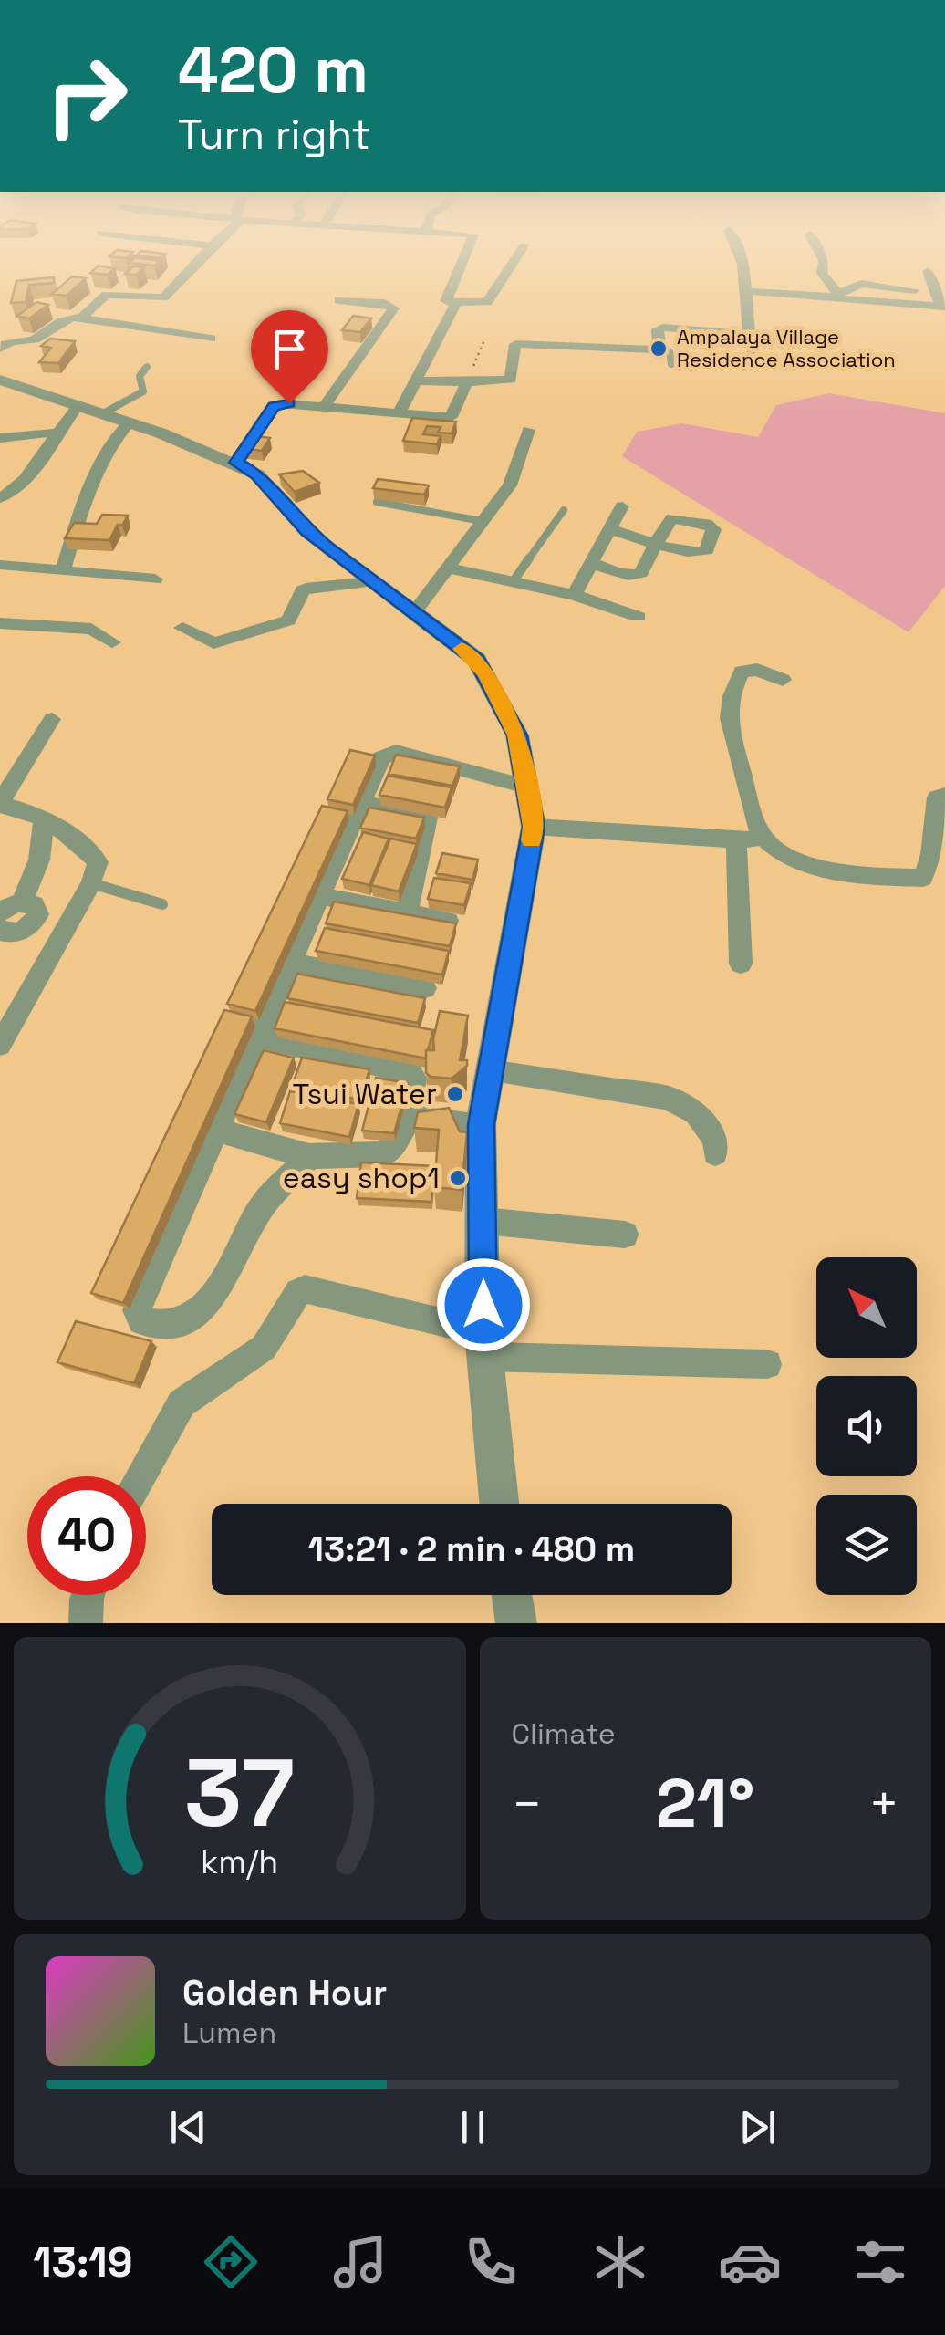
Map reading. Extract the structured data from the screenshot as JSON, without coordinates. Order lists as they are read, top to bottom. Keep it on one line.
{"places":["Ampalaya Village Residence Association","Tsui Water","easy shop1"],"north":"top left","page":{"turn":["420 m","Turn right"],"limit":"40","trip":"13:21 · 2 min · 480 m","tile":"Climate","heat":["−","21°","+"],"song":["Golden Hour","Lumen"],"tabs":"13:19","gauge":["37","km/h"]}}
